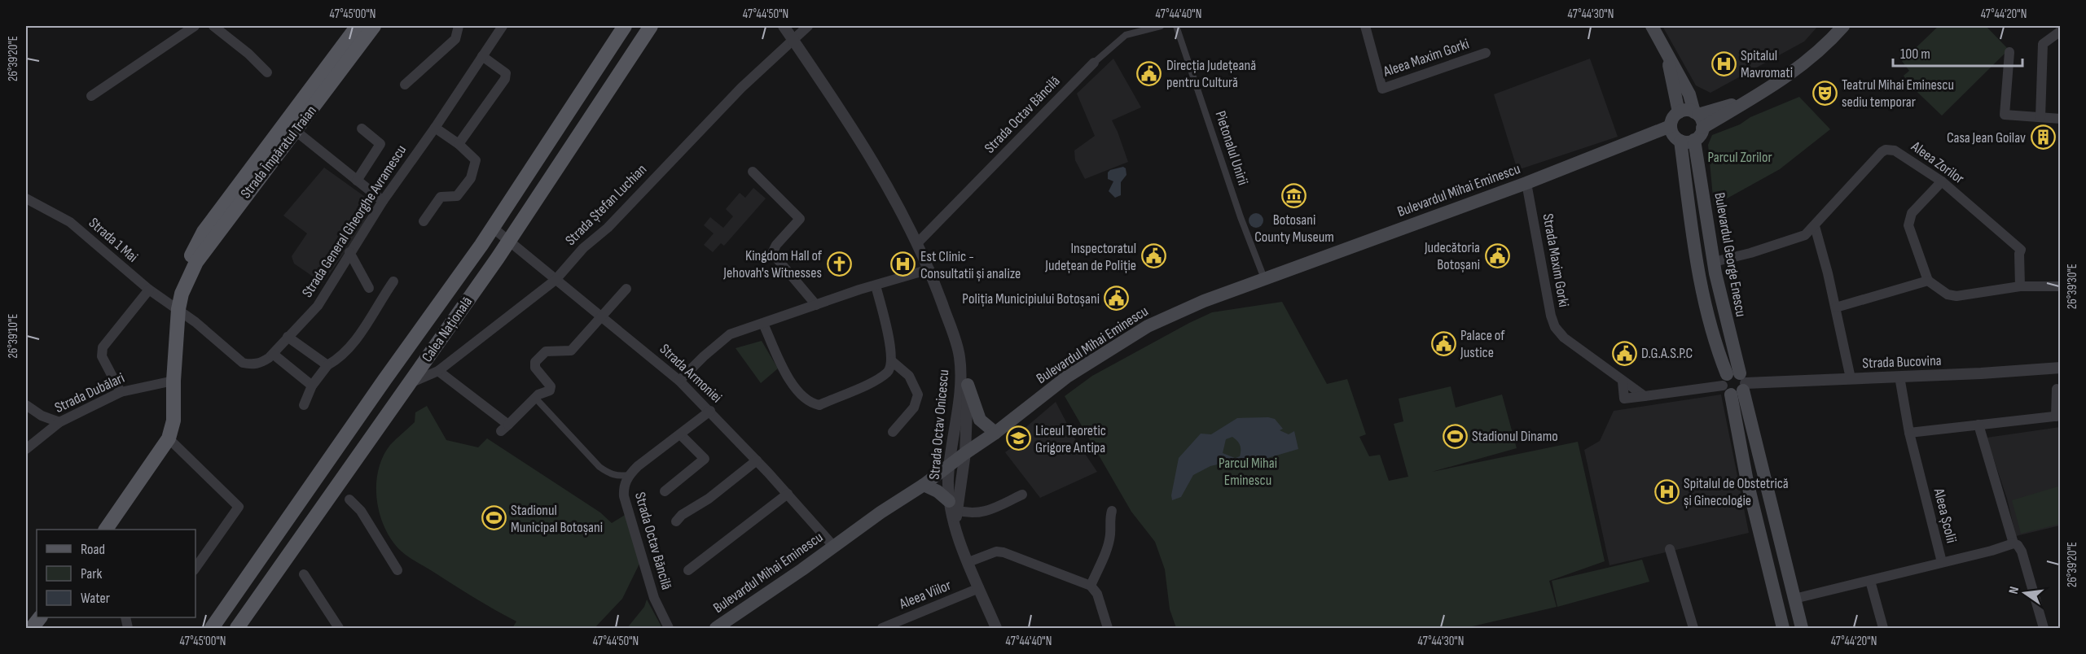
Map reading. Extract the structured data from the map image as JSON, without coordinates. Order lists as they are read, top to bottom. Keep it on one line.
{"streets":{"main road":["Strada Împăratul Traian","Bulevardul Mihai Eminescu","Bulevardul George Enescu","Calea Națională"],"street":["Aleea Maxim Gorki","Strada Octav Băncilă","Pietonalul Unirii","Aleea Zorilor","Strada Ștefan Luchian","Strada General Gheorghe Avramescu","Strada 1 Mai","Strada Maxim Gorki","Strada Bucovina","Strada Armoniei","Strada Dubălari","Strada Octav Onicescu","Aleea Școlii","Aleea Viilor"]},"crossings":[["Strada Octav Băncilă","Strada Armoniei"],["Strada Octav Băncilă","Strada Octav Onicescu"],["Pietonalul Unirii","Bulevardul Mihai Eminescu"],["Strada Împăratul Traian","Strada General Gheorghe Avramescu"],["Strada Împăratul Traian","Strada 1 Mai"],["Strada Împăratul Traian","Strada Dubălari"],["Aleea Zorilor","Bulevardul George Enescu"],["Bulevardul Mihai Eminescu","Bulevardul George Enescu"],["Bulevardul Mihai Eminescu","Strada Maxim Gorki"],["Bulevardul Mihai Eminescu","Strada Armoniei"],["Bulevardul Mihai Eminescu","Strada Octav Onicescu"],["Strada Ștefan Luchian","Calea Națională"],["Strada Ștefan Luchian","Strada Armoniei"],["Strada Ștefan Luchian","Strada Octav Onicescu"],["Strada General Gheorghe Avramescu","Strada 1 Mai"],["Bulevardul George Enescu","Strada Maxim Gorki"],["Bulevardul George Enescu","Strada Bucovina"],["Strada Maxim Gorki","Strada Bucovina"],["Calea Națională","Strada Armoniei"],["Strada Bucovina","Aleea Școlii"],["Strada Octav Onicescu","Aleea Viilor"]],"parks":["Parcul Zorilor","Parcul Mihai Eminescu"],"places":{"hospital":["Spitalul Mavromati","Est Clinic - Consultatii și analize","Spitalul de Obstetrică și Ginecologie"],"public building":["Direcția Județeană pentru Cultură","Judecătoria Botoșani","Inspectoratul Județean de Poliție","Poliția Municipiului Botoșani","Palace of Justice","D.G.A.S.P.C"],"theatre":["Teatrul Mihai Eminescu sediu temporar"],"building":["Casa Jean Goilav"],"museum":["Botosani County Museum"],"church":["Kingdom Hall of Jehovah's Witnesses"],"sports":["Stadionul Dinamo","Stadionul Municipal Botoșani"],"school or university":["Liceul Teoretic Grigore Antipa"]},"legend":["Road","Park","Water"],"scale_bar":"100 m","north":"left","coordinates":["47°45'00\"N","47°44'50\"N","47°44'40\"N","47°44'30\"N","47°44'20\"N","26°39'20\"E","26°39'30\"E","26°39'10\"E"]}
